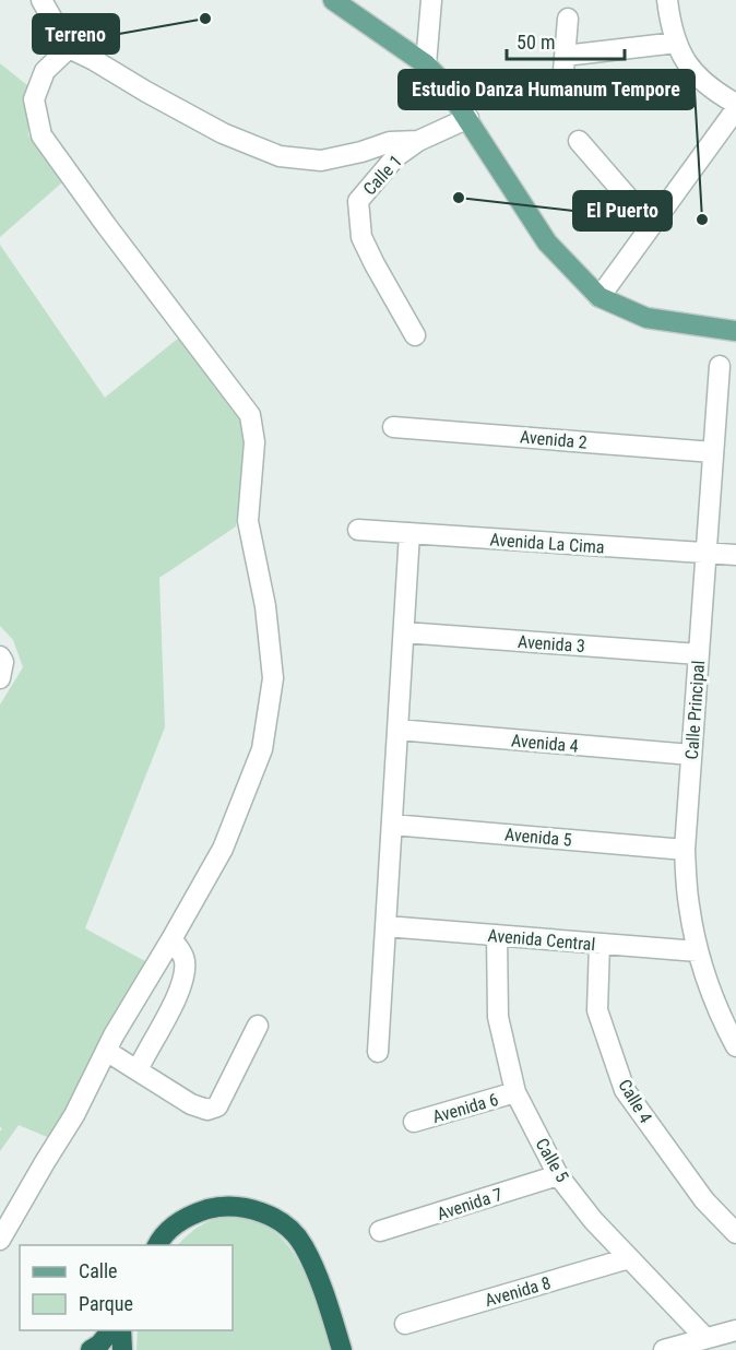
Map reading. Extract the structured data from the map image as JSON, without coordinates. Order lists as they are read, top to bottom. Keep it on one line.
{"streets":{"street":["Calle 1","Avenida 2","Avenida La Cima","Avenida 3","Calle Principal","Avenida 4","Avenida 5","Avenida Central","Calle 4","Avenida 6","Calle 5","Avenida 7","Avenida 8"]},"crossings":[["Avenida 2","Calle Principal"],["Avenida La Cima","Calle Principal"],["Avenida 3","Calle Principal"],["Calle Principal","Avenida 4"],["Calle Principal","Avenida 5"],["Calle Principal","Avenida Central"],["Avenida Central","Calle 4"],["Avenida Central","Calle 5"],["Avenida 6","Calle 5"],["Calle 5","Avenida 7"],["Calle 5","Avenida 8"]],"places":["Terreno","El Puerto","Estudio Danza Humanum Tempore"],"legend":["Calle","Parque"],"scale_bar":"50 m"}
